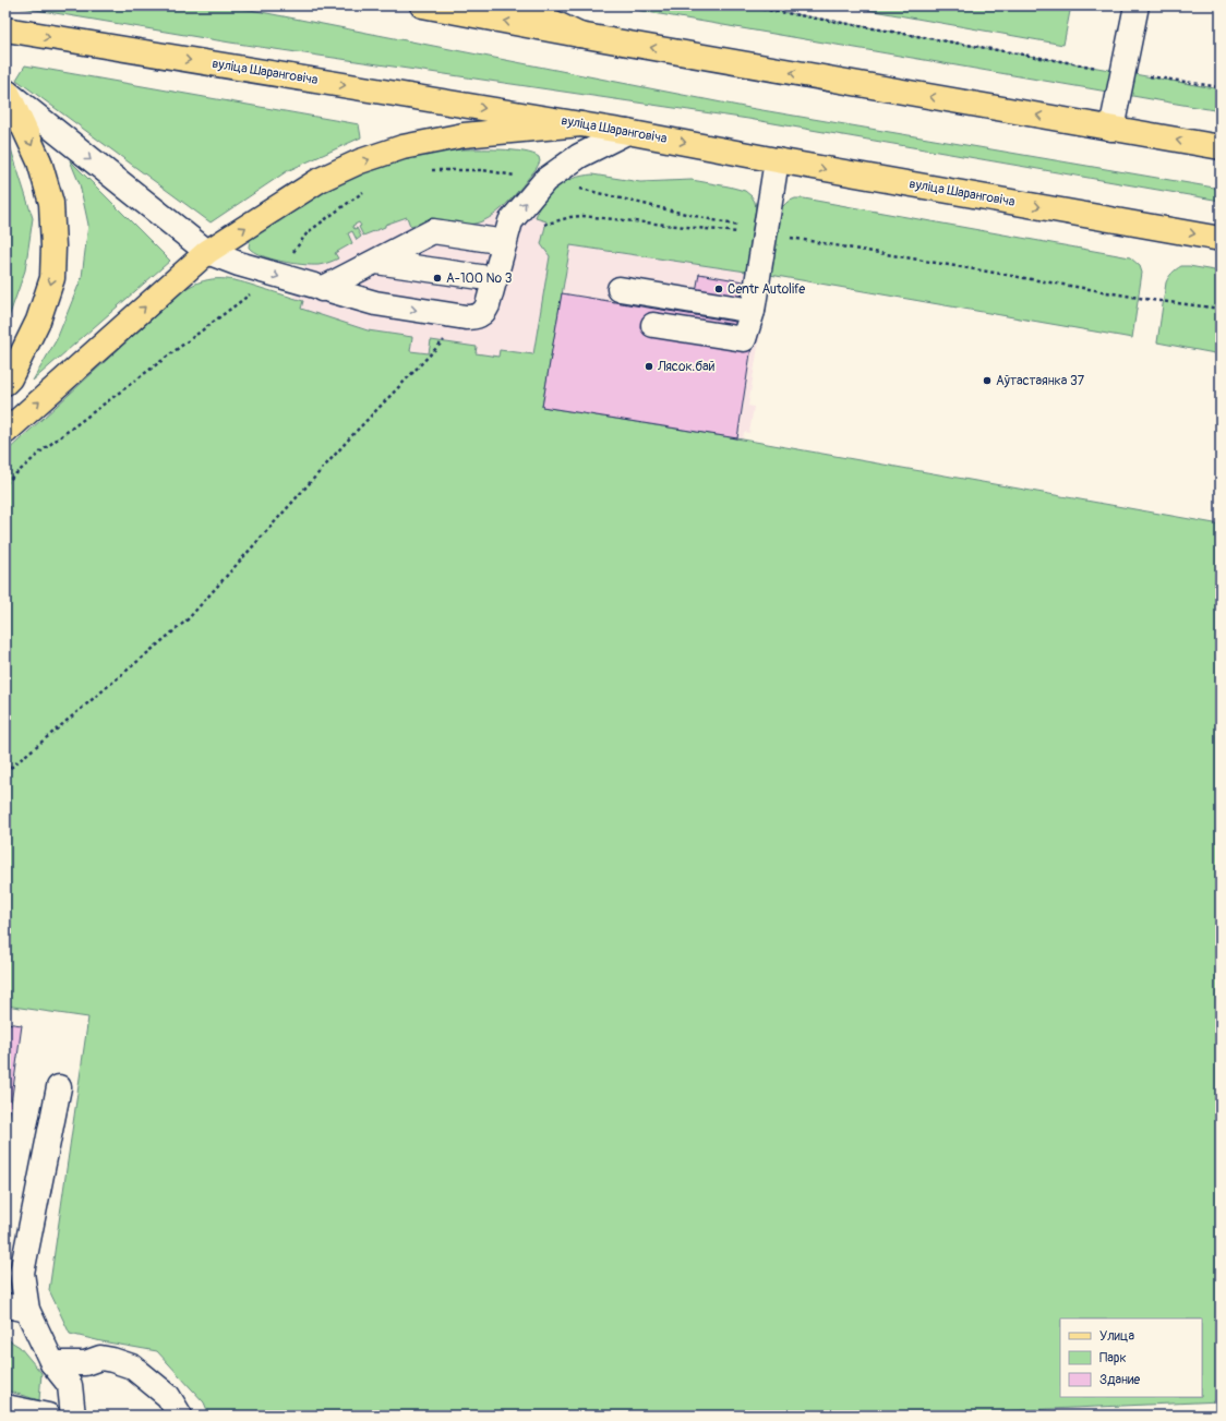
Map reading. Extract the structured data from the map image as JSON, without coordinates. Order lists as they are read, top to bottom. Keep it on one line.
{"streets":{"main road":["вуліца Шаранговіча"]},"places":["А-100 № 3","Centr Autolife","Лясок.бай","Аўтастаянка 37"],"legend":["Улица","Парк","Здание"]}
